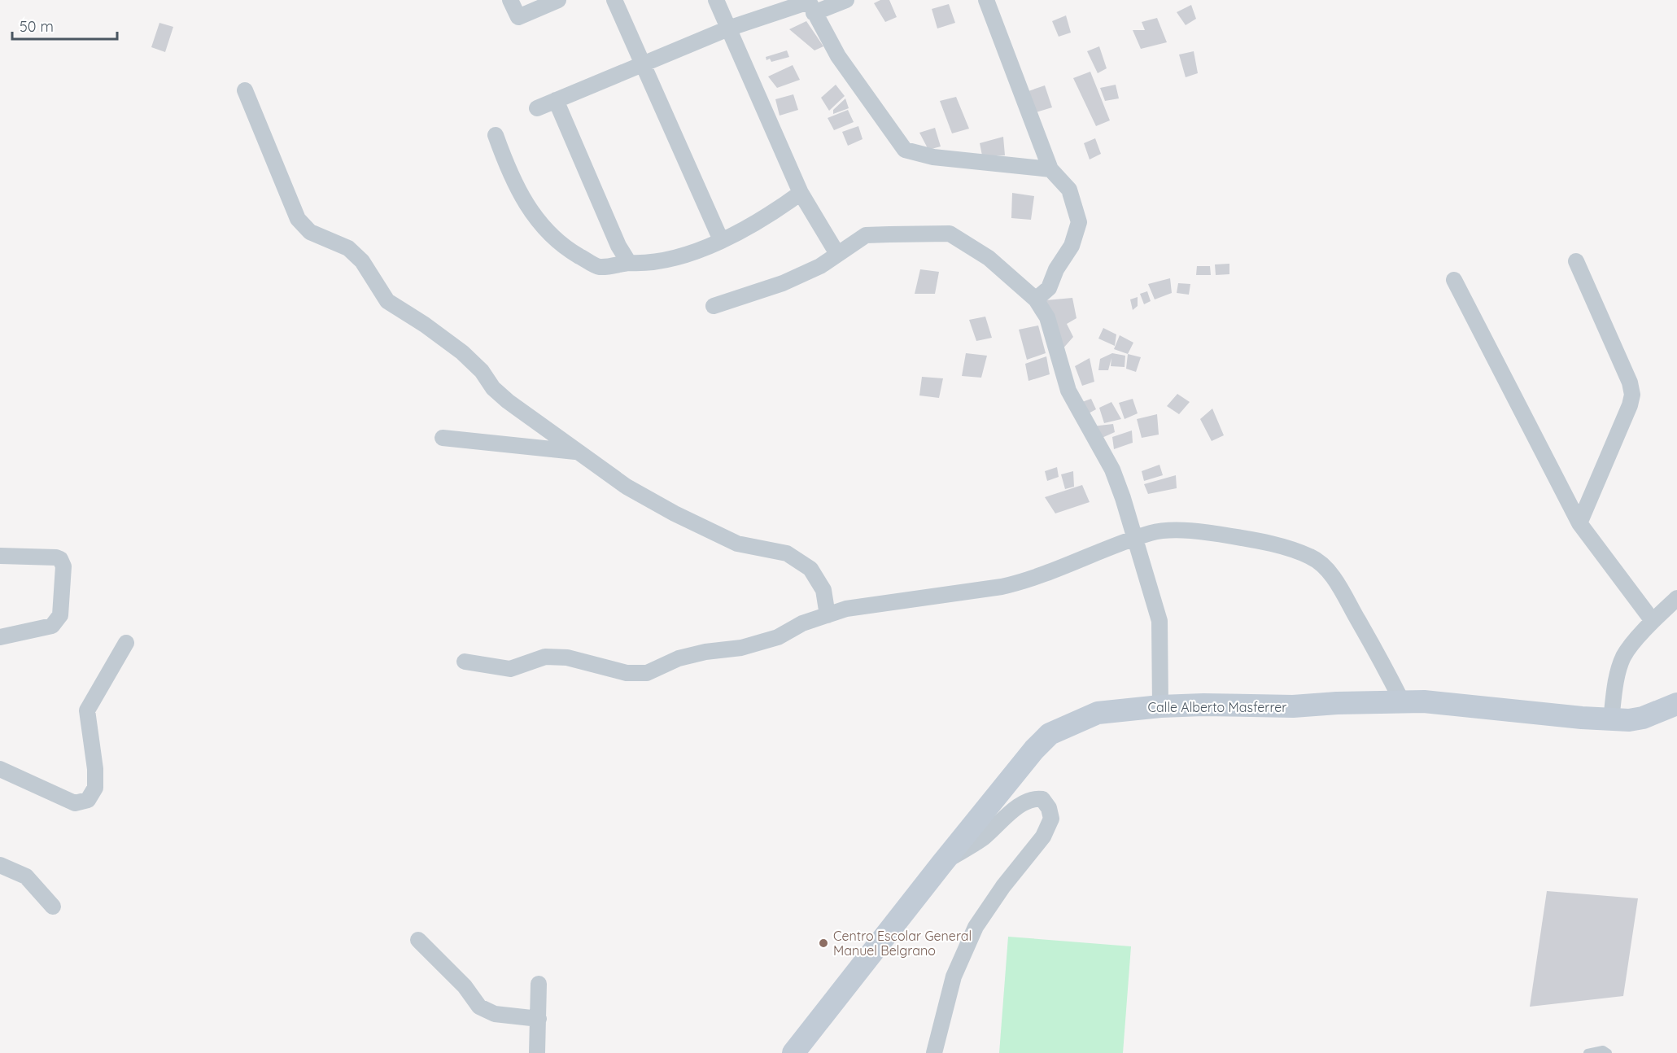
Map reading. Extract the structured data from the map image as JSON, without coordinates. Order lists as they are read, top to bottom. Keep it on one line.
{"streets":{"main road":["Calle Alberto Masferrer"]},"places":["Centro Escolar General Manuel Belgrano"],"scale_bar":"50 m"}
